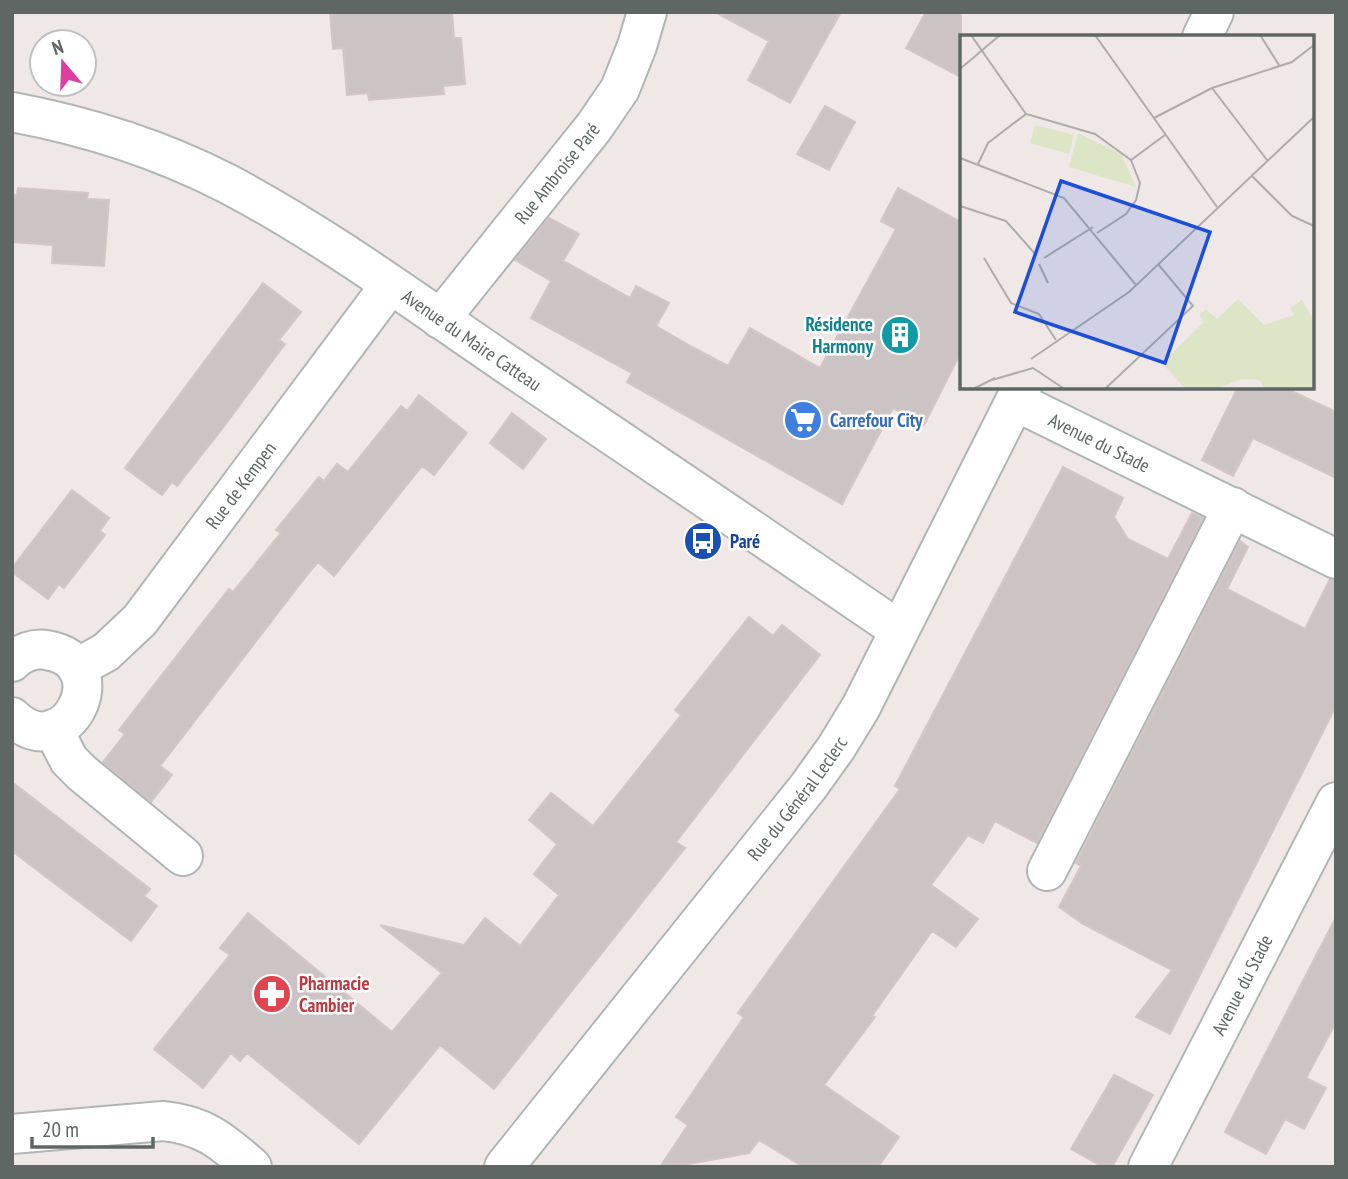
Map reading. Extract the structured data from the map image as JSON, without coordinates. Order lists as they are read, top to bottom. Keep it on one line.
{"streets":{"street":["Rue Ambroise Paré","Avenue du Maire Catteau","Avenue du Stade","Rue de Kempen","Rue du Général Leclerc"]},"crossings":[["Rue Ambroise Paré","Avenue du Maire Catteau"],["Avenue du Maire Catteau","Rue de Kempen"],["Avenue du Maire Catteau","Rue du Général Leclerc"],["Avenue du Stade","Rue du Général Leclerc"]],"places":{"building":["Résidence Harmony"],"supermarket":["Carrefour City"],"bus stop":["Paré"],"pharmacy":["Pharmacie Cambier"]},"scale_bar":"20 m","north":"top"}
